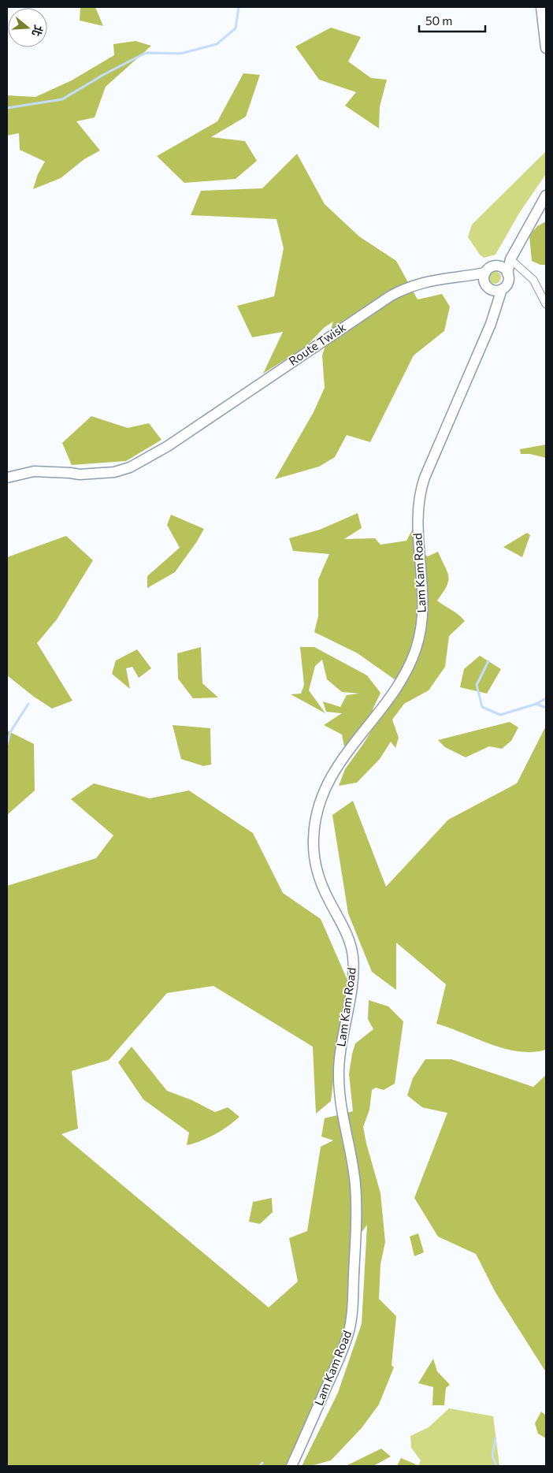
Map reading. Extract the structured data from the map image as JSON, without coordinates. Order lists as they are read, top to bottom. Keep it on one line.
{"streets":{"main road":["Route Twisk","Lam Kam Road"]},"crossings":[["Route Twisk","Lam Kam Road"]],"scale_bar":"50 m","north":"right"}
